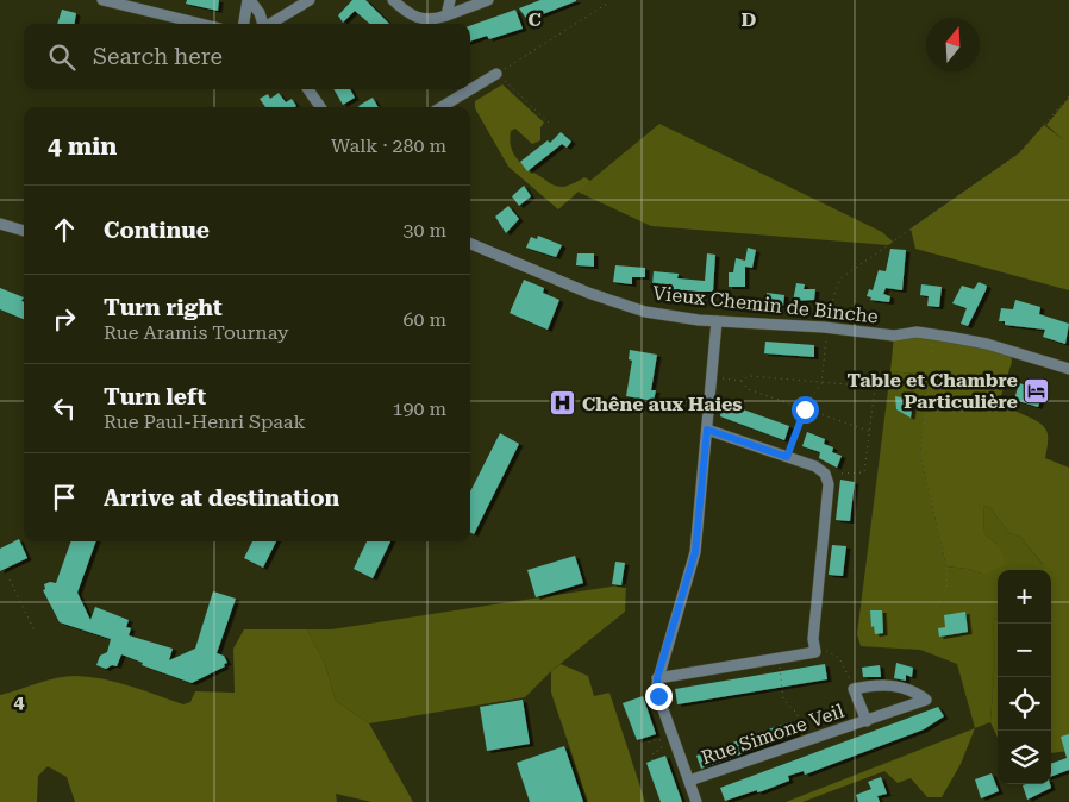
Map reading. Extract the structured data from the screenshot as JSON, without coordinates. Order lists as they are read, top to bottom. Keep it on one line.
{"streets":{"street":["Vieux Chemin de Binche","Rue Simone Veil"]},"places":{"hotel":["Table et Chambre Particulière"],"hospital":["Chêne aux Haies"]},"north":"top","page":{"search":"Search here","heading":["4 min","Walk · 280 m"],"list":[["Continue","30 m"],["Turn right","Rue Aramis Tournay","60 m"],["Turn left","Rue Paul-Henri Spaak","190 m"],"Arrive at destination"],"map_buttons":["+","−"]},"grid":{"columns":["C","D"],"rows":["4"]}}
